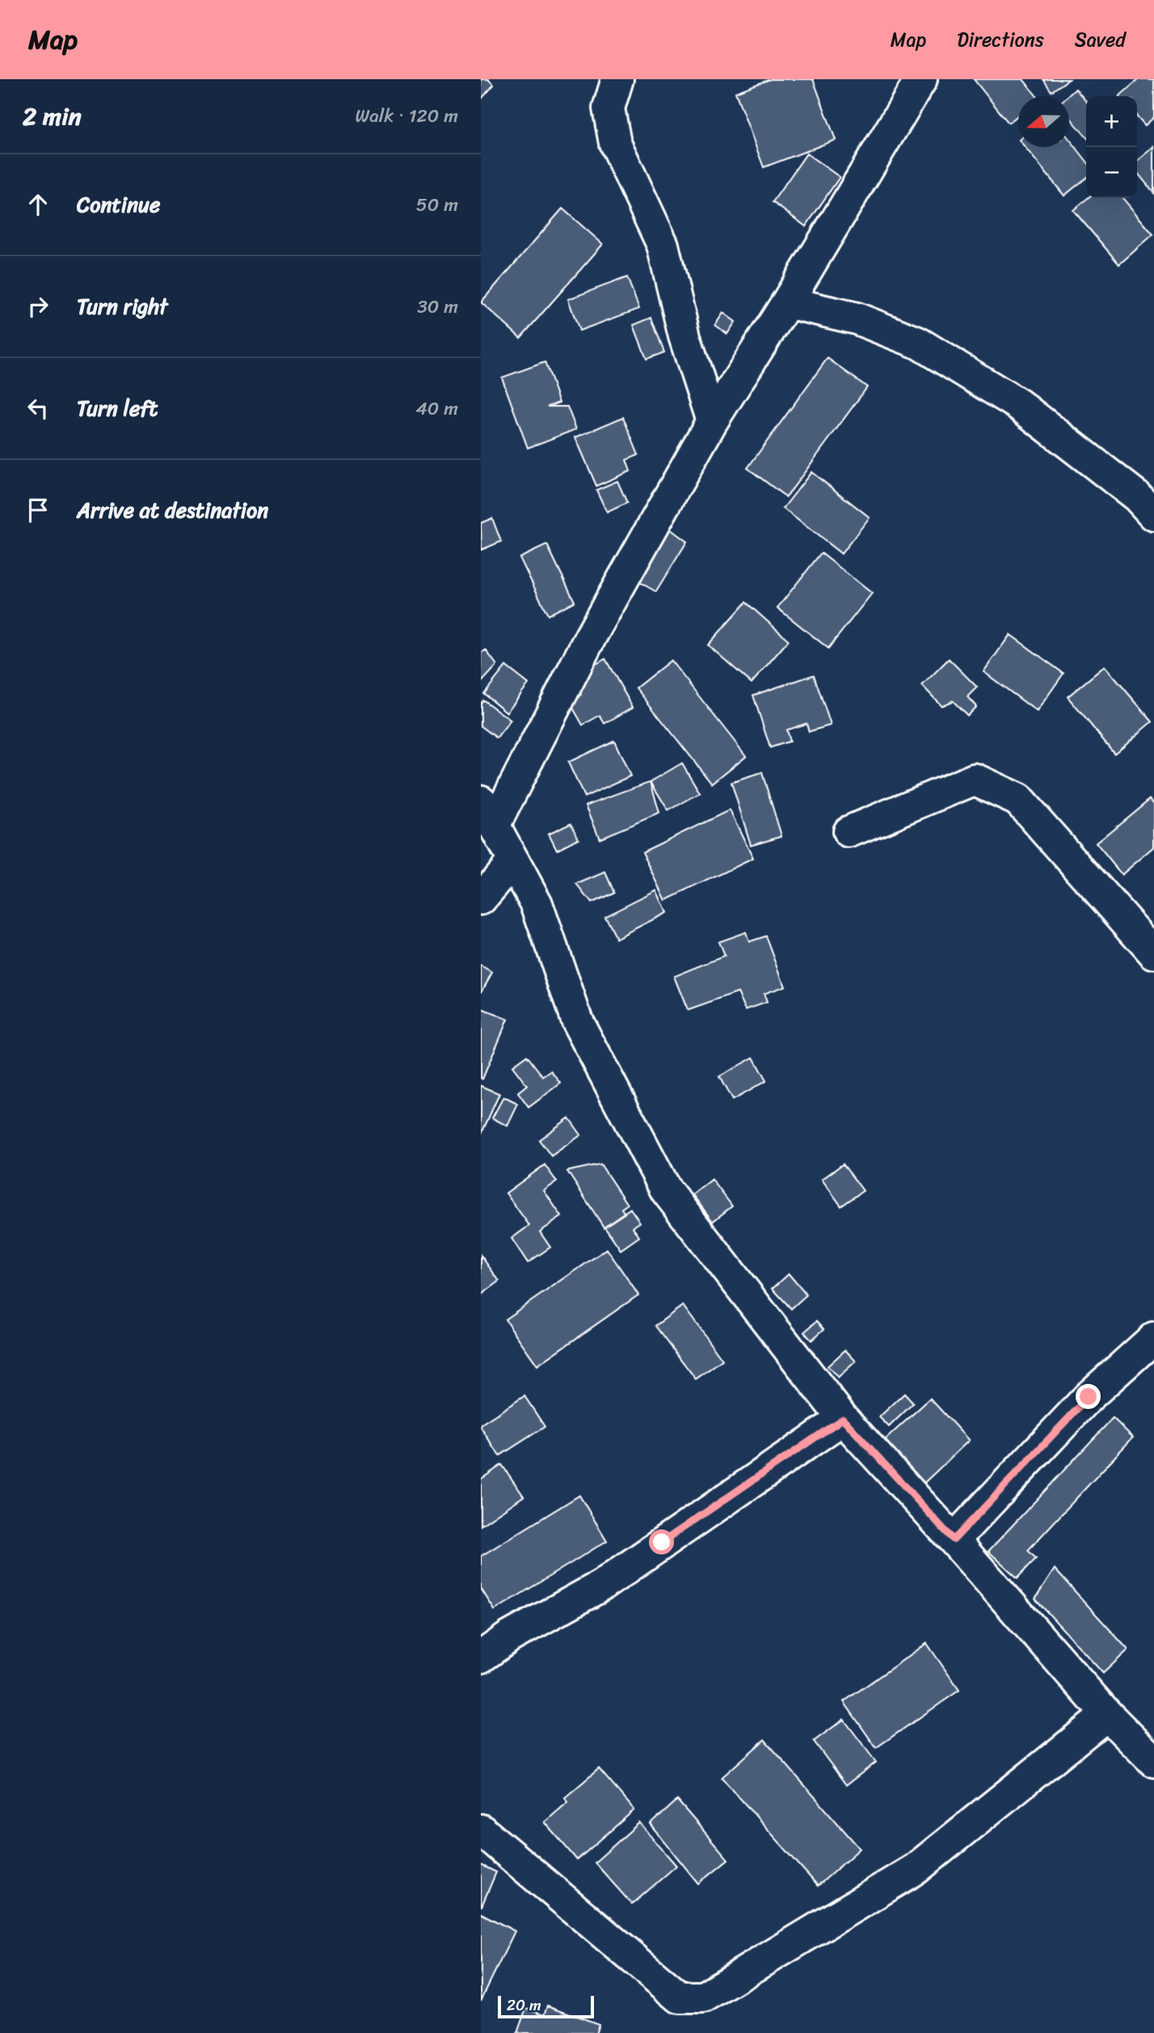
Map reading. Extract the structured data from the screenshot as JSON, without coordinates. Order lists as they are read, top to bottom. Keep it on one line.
{"scale_bar":"20 m","north":"left","page":{"header":"Map","nav":["Map","Directions","Saved"],"heading":["2 min","Walk · 120 m"],"map_buttons":["+","−"],"list":[["Continue","50 m"],["Turn right","30 m"],["Turn left","40 m"],"Arrive at destination"],"scale":"20 m"}}
